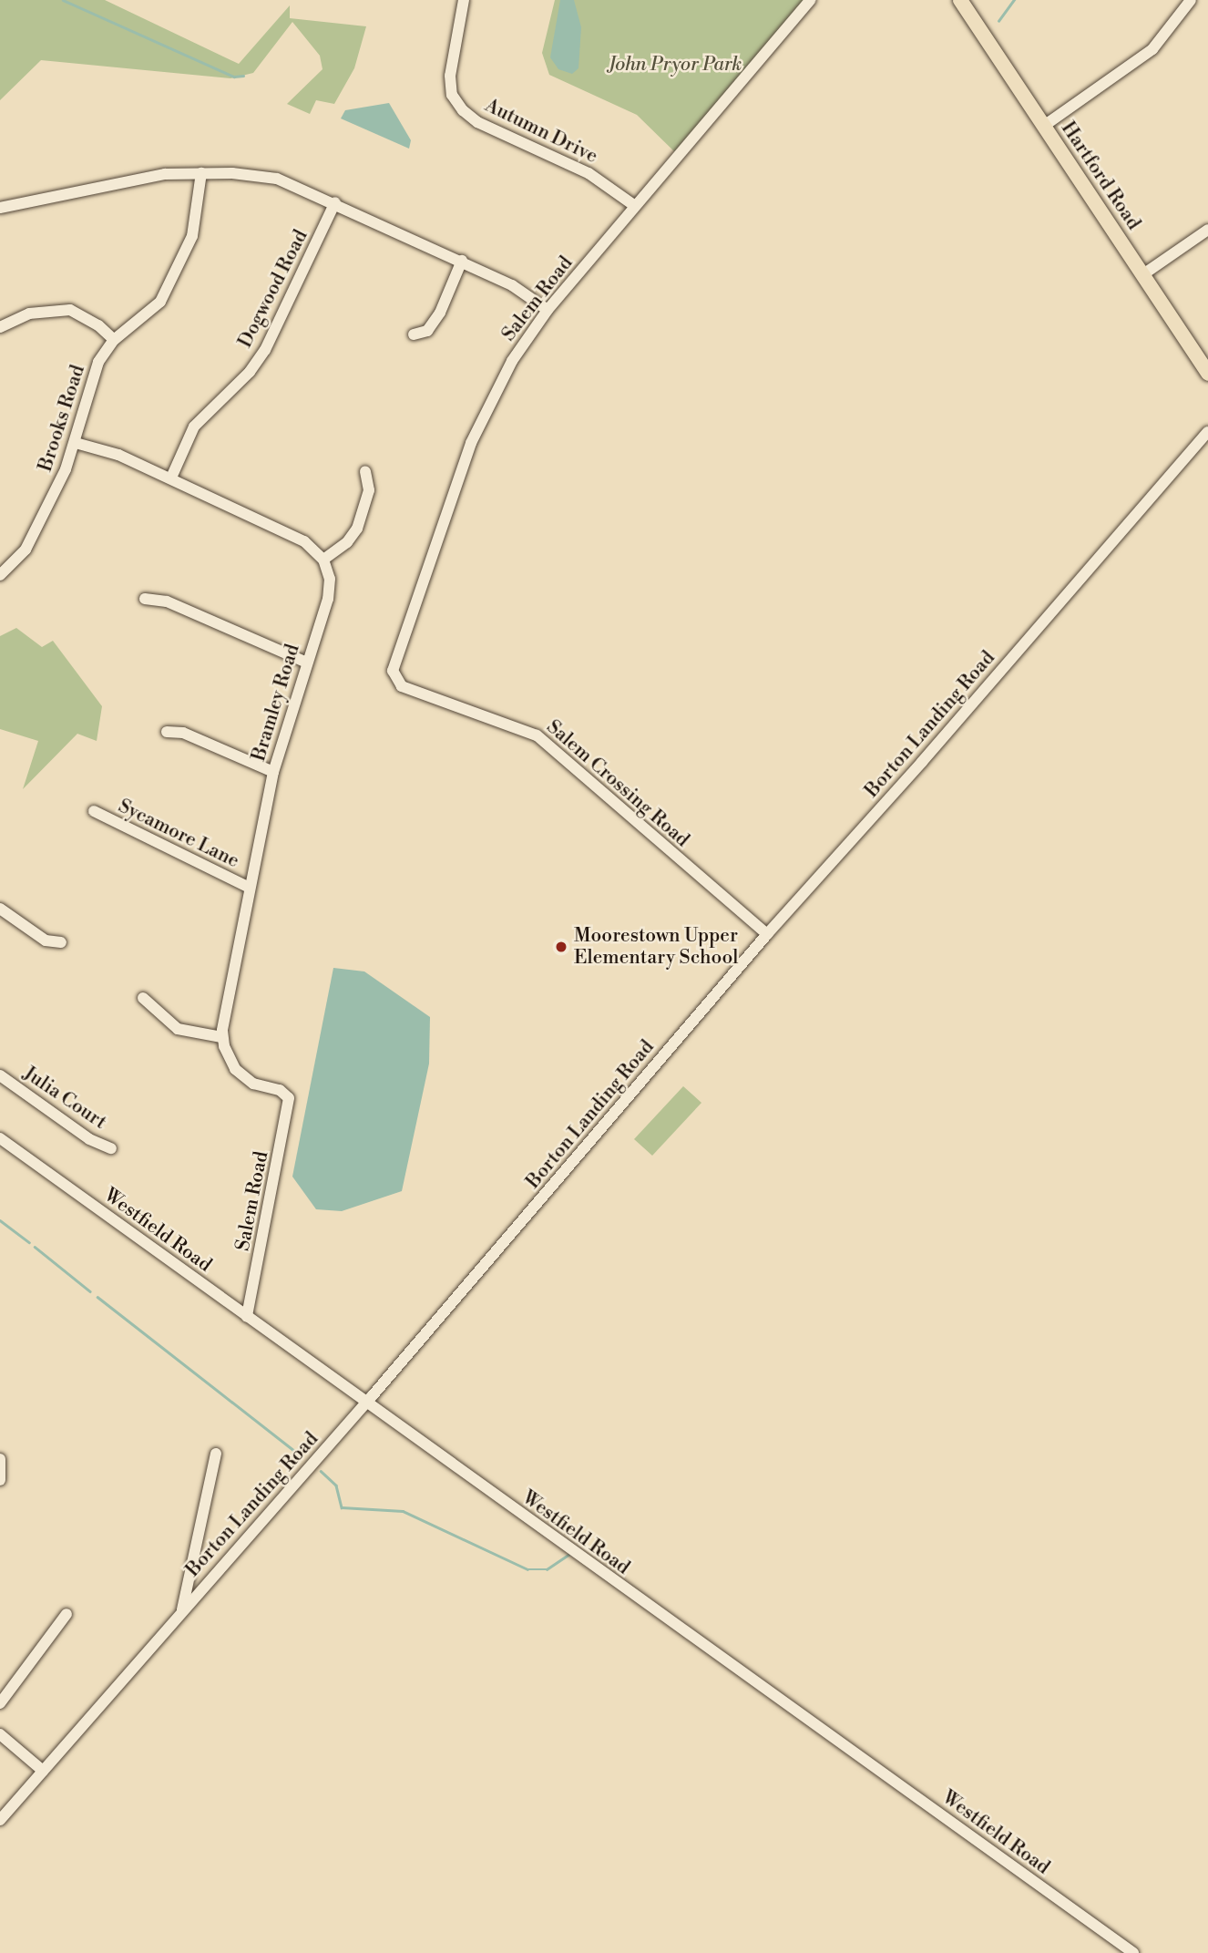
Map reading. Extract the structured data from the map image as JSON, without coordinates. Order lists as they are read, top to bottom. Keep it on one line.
{"streets":{"main road":["Hartford Road"],"street":["Autumn Drive","Dogwood Road","Salem Road","Brooks Road","Bramley Road","Borton Landing Road","Salem Crossing Road","Sycamore Lane","Julia Court","Westfield Road"]},"crossings":[["Autumn Drive","Salem Road"],["Salem Road","Bramley Road"],["Salem Road","Salem Crossing Road"],["Salem Road","Westfield Road"],["Bramley Road","Sycamore Lane"],["Borton Landing Road","Salem Crossing Road"],["Borton Landing Road","Westfield Road"]],"parks":["John Pryor Park"],"places":["Moorestown Upper Elementary School"]}
